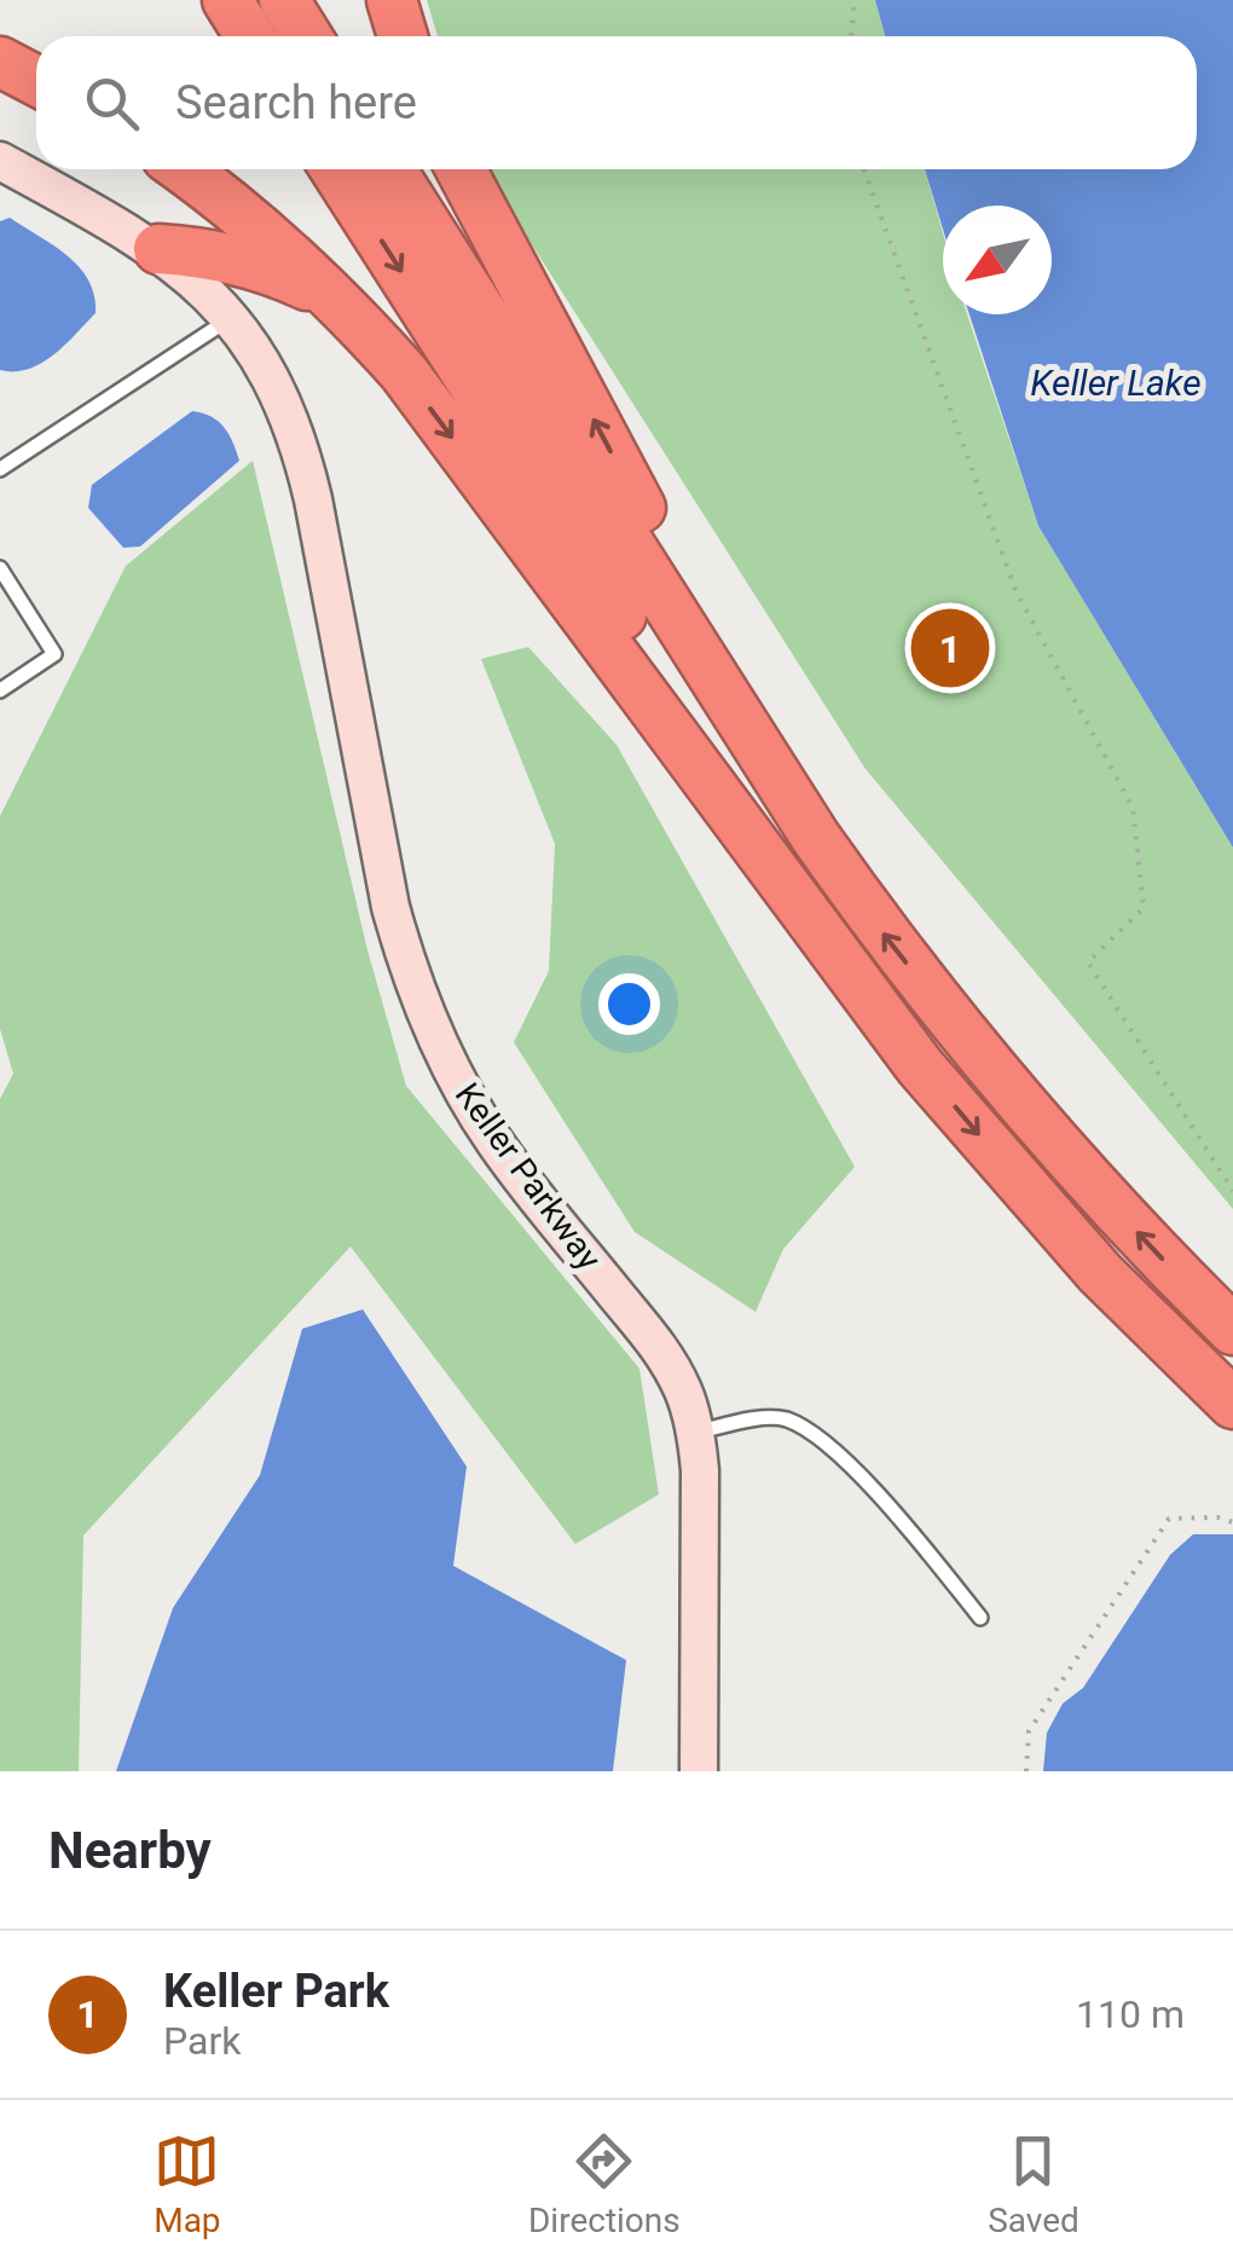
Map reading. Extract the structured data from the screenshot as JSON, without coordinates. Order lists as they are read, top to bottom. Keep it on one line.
{"streets":{"street":["Keller Parkway"]},"water":["Keller Lake"],"north":"bottom left","page":{"search":"Search here","pins":"1","heading":"Nearby","list":[{"mark":"1","name":"Keller Park","note":"Park","value":"110 m"}],"nav":["Map","Directions","Saved"]}}
